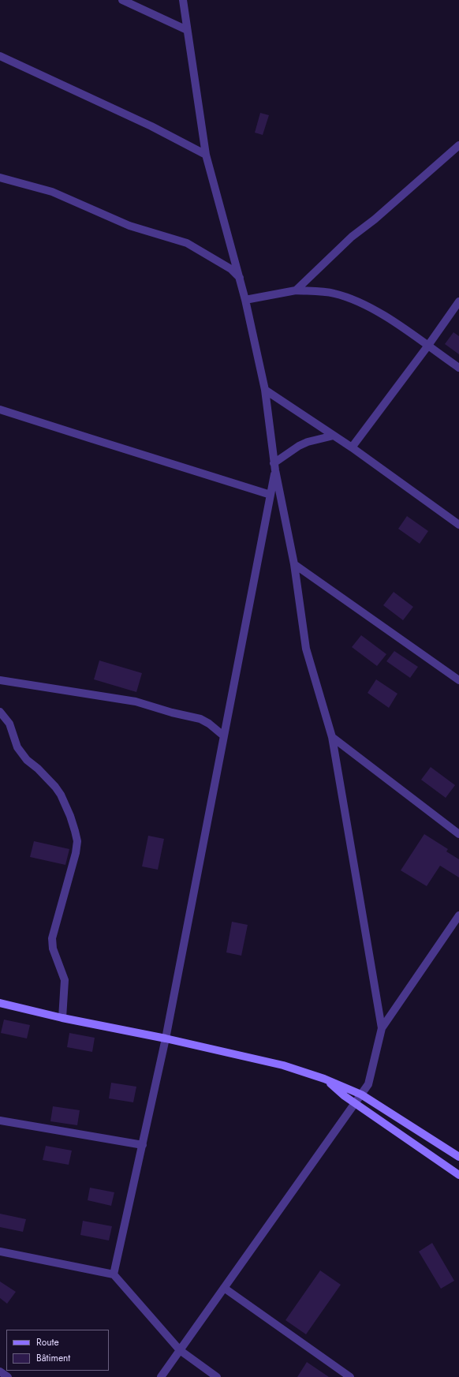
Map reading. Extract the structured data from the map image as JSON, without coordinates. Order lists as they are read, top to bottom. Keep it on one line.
{"legend":["Route","Bâtiment"]}
